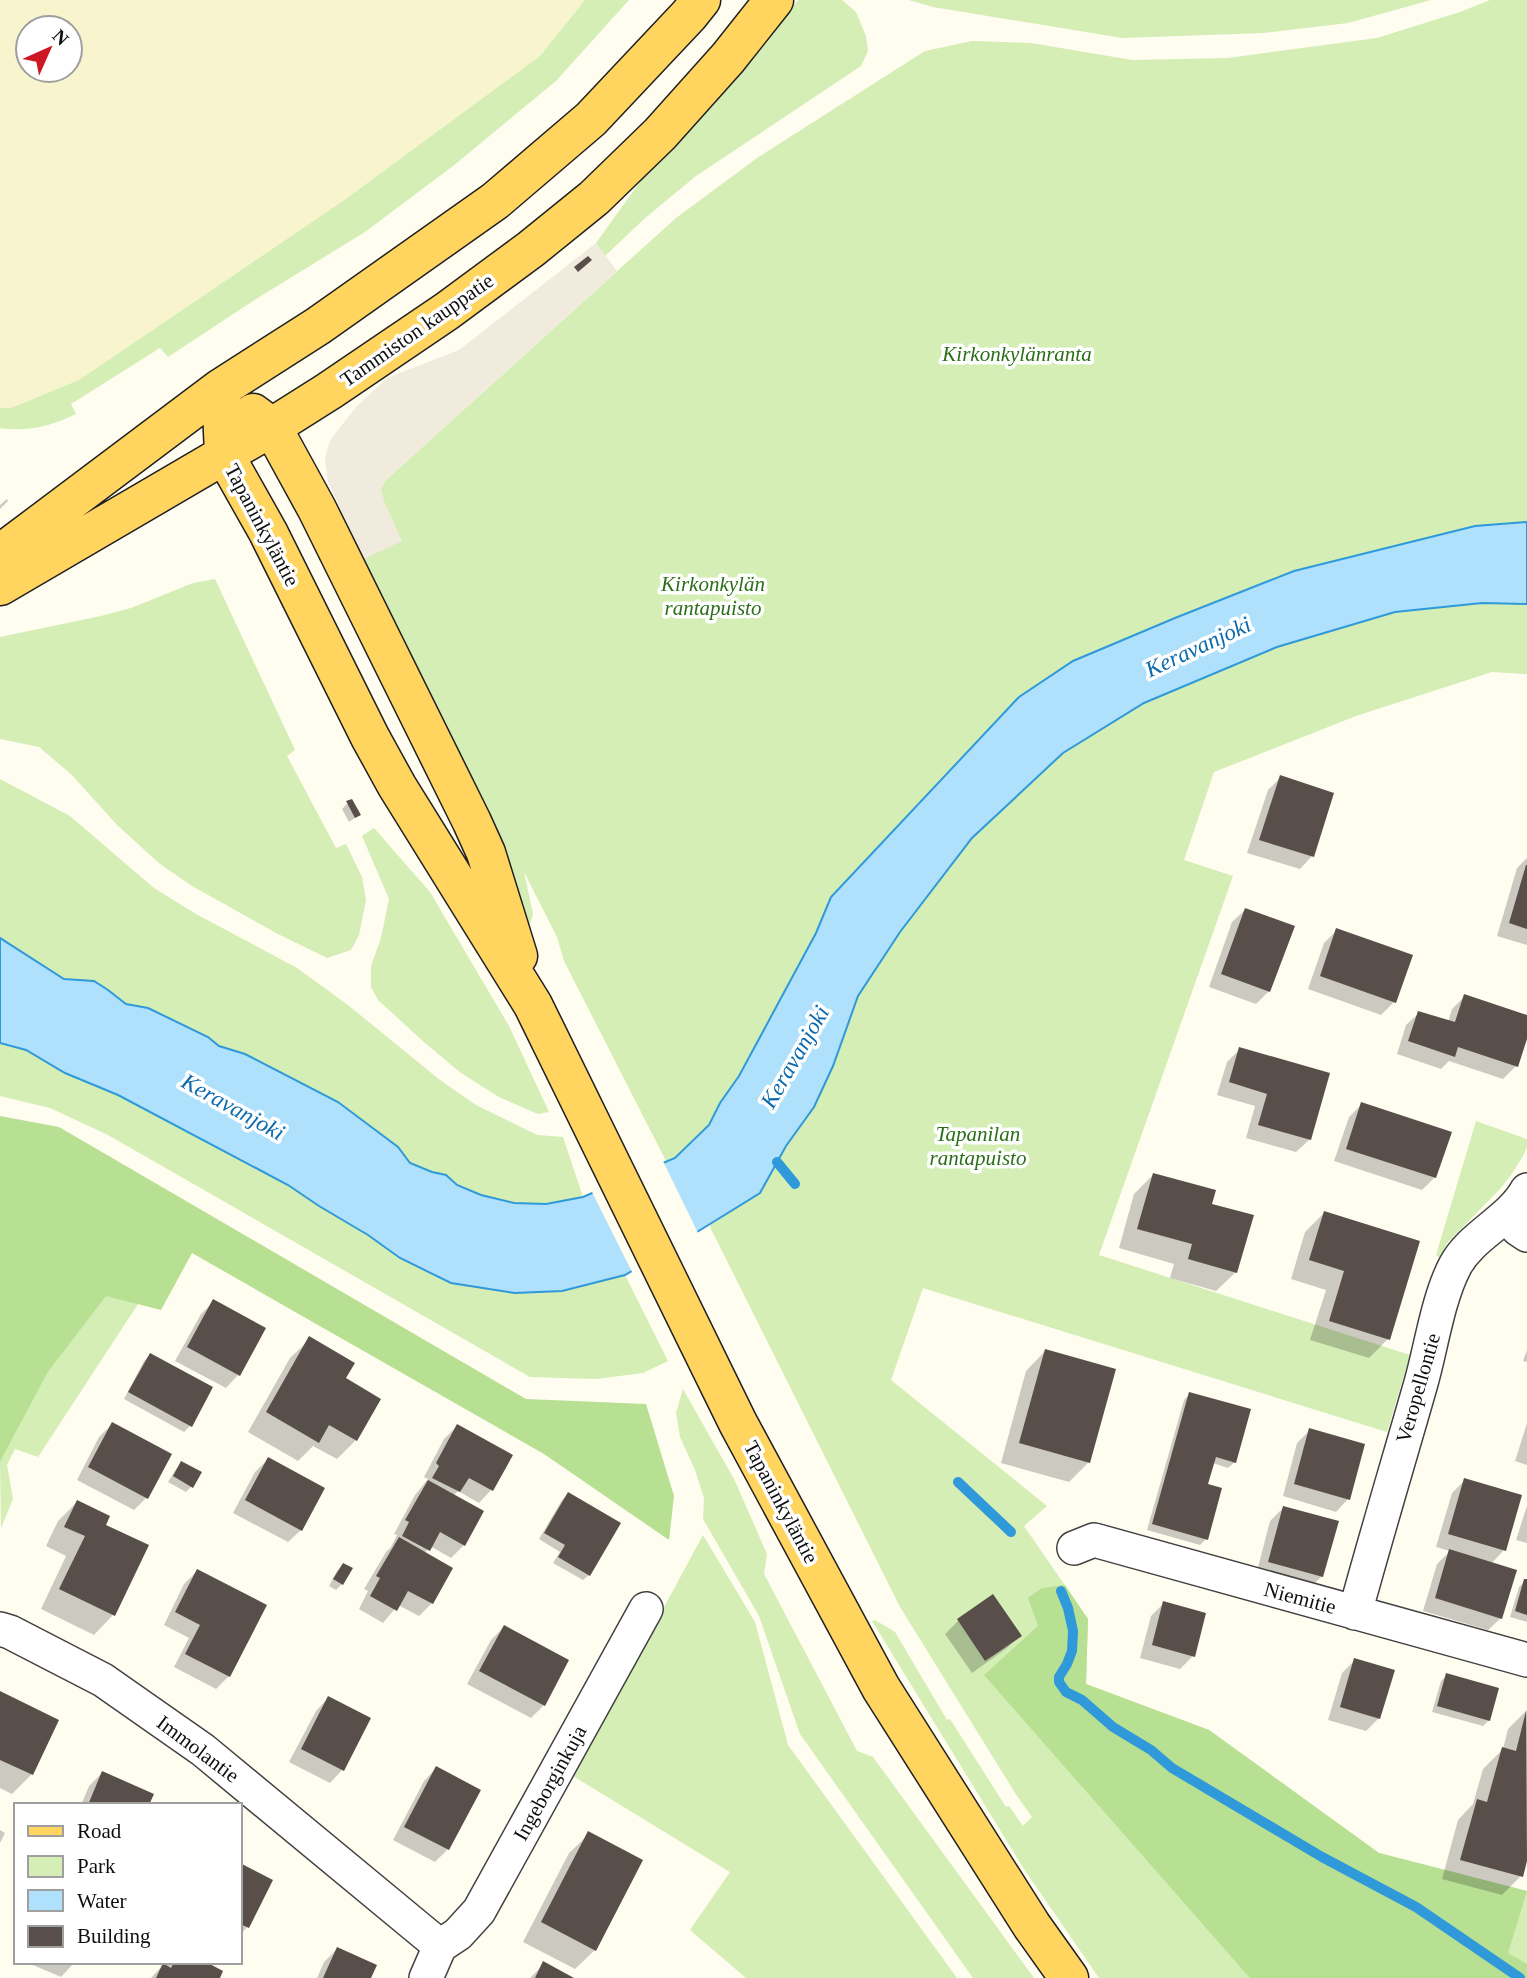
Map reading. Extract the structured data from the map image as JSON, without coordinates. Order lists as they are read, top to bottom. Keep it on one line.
{"streets":{"main road":["Tammiston kauppatie","Tapaninkyläntie"],"street":["Veropellontie","Niemitie","Immolantie","Ingeborginkuja"]},"crossings":[["Tammiston kauppatie","Tapaninkyläntie"],["Veropellontie","Niemitie"],["Immolantie","Ingeborginkuja"]],"water":["Keravanjoki"],"parks":["Kirkonkylänranta","Kirkonkylän rantapuisto","Tapanilan rantapuisto"],"legend":["Road","Park","Water","Building"],"north":"top right"}
